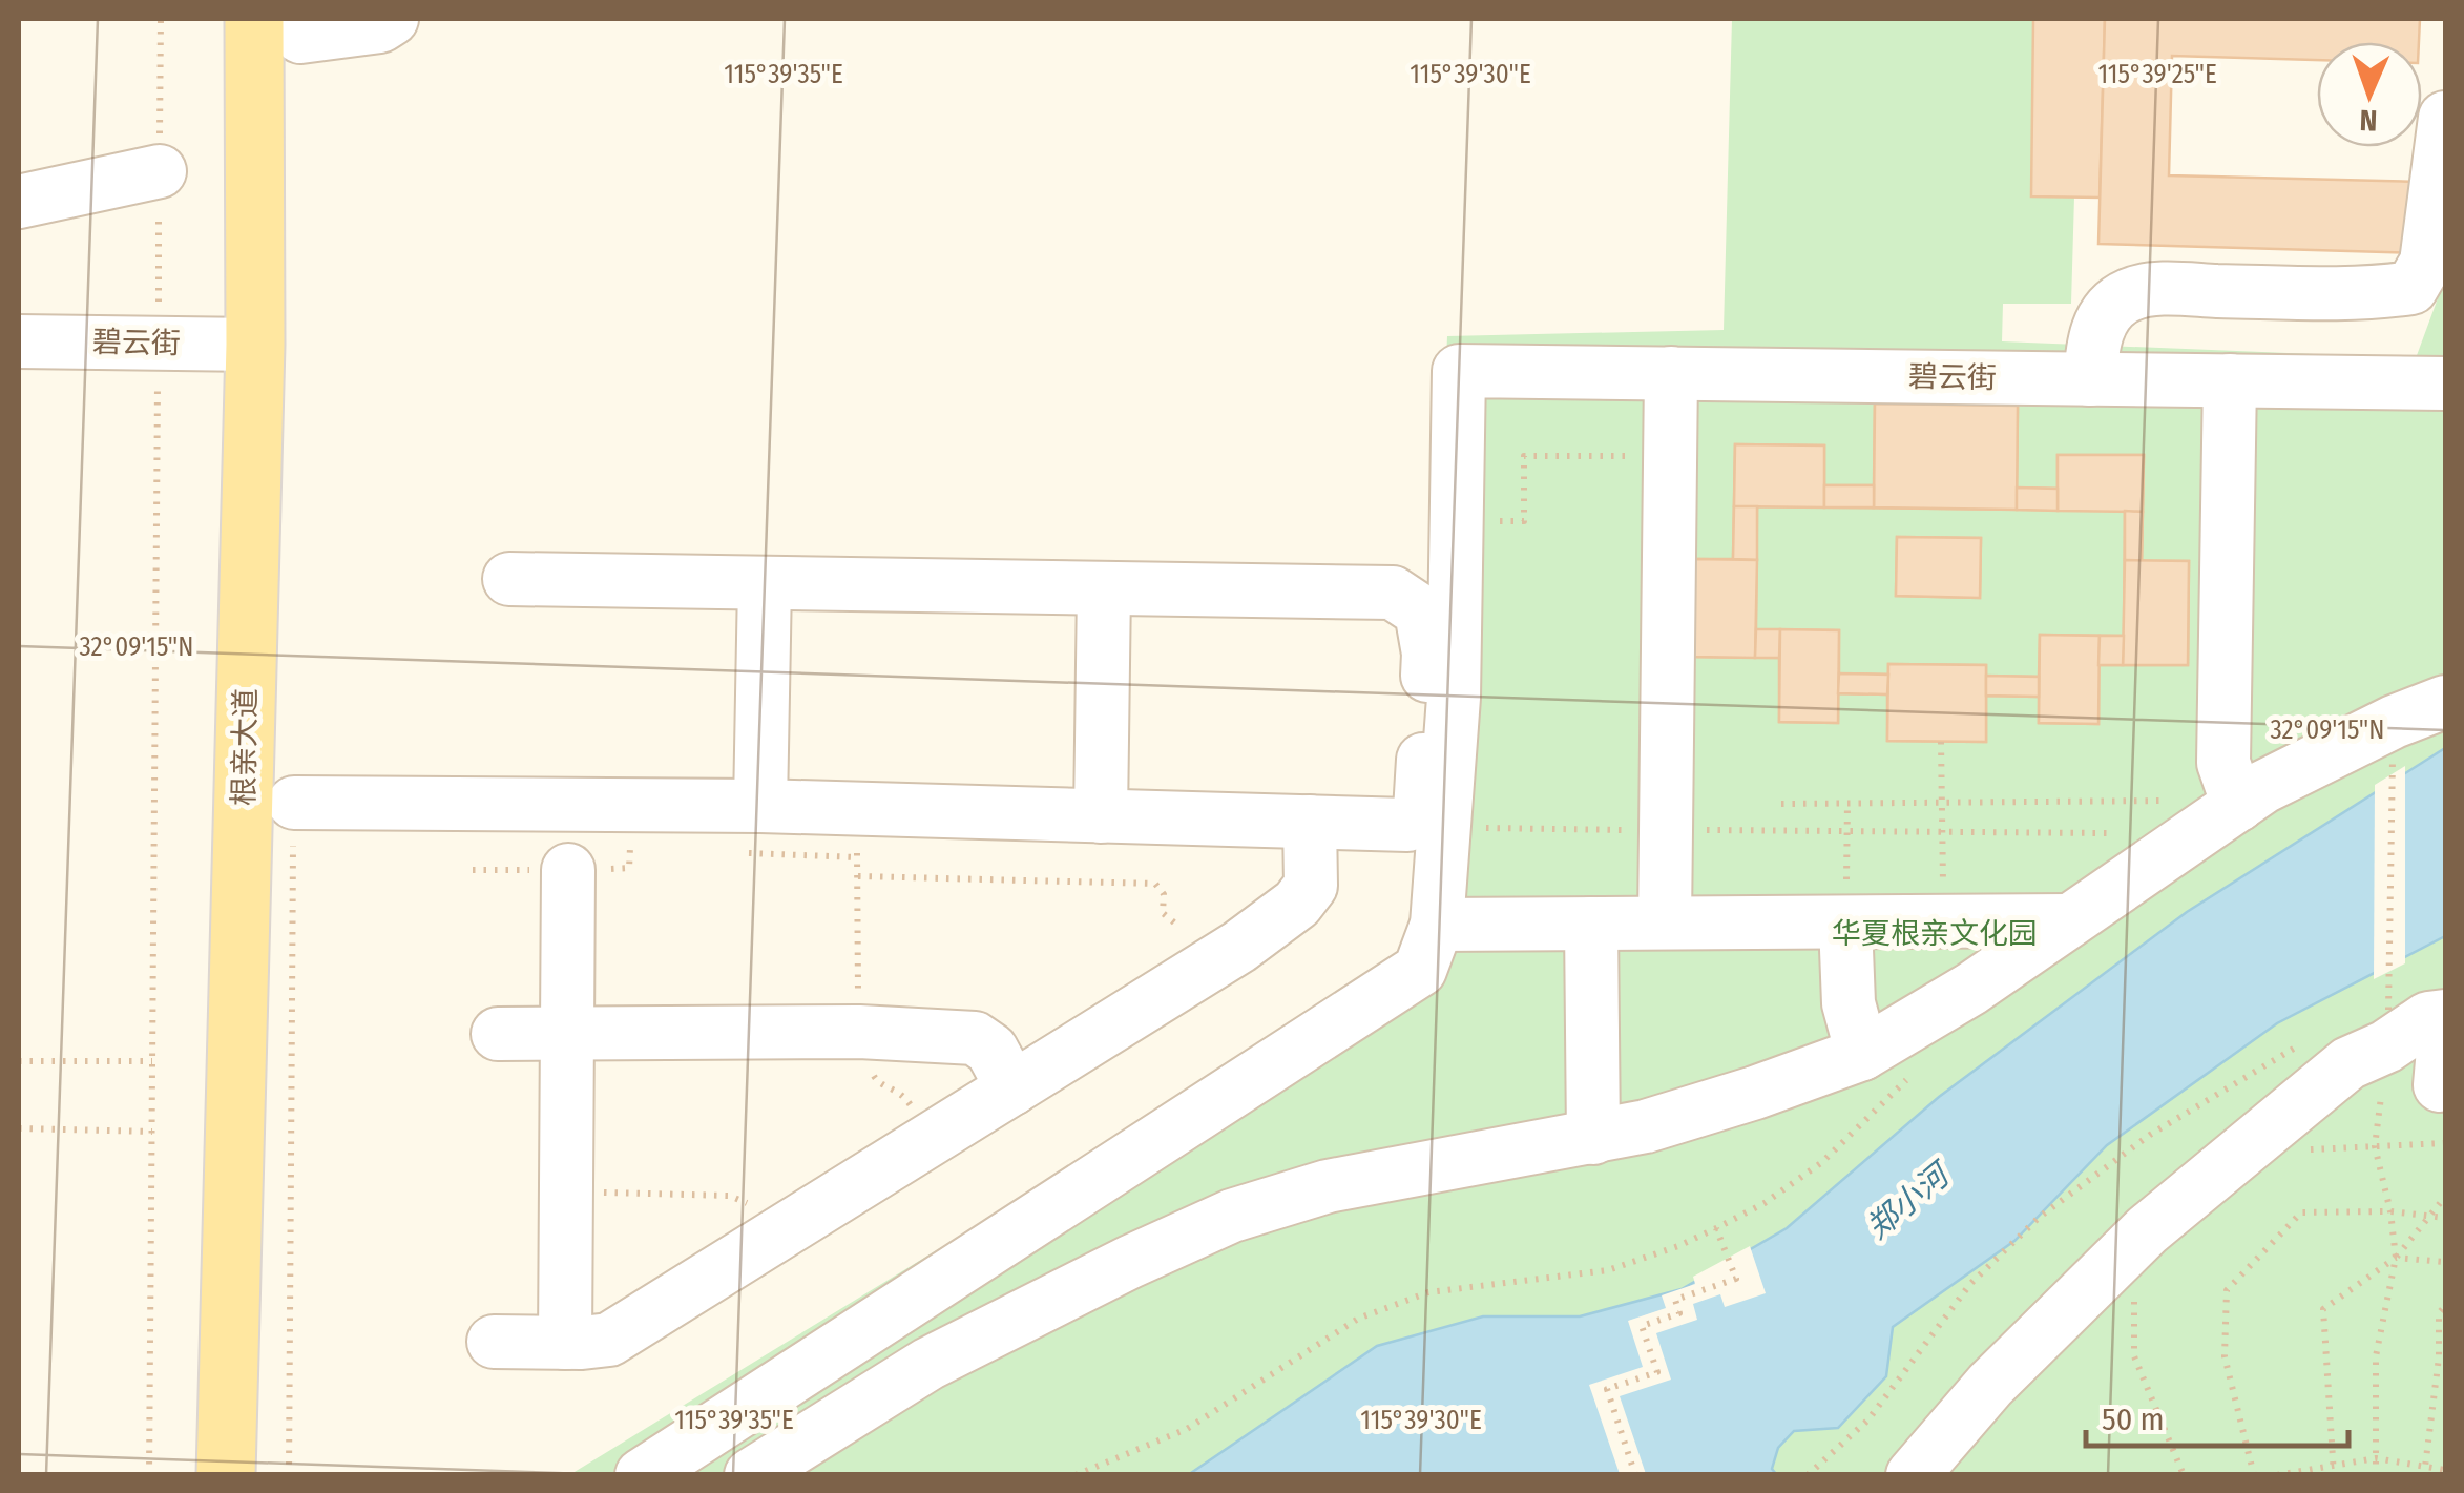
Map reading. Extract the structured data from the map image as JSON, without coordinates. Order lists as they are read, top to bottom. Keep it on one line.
{"streets":{"main road":["根亲大道"],"street":["碧云街"]},"crossings":[["碧云街","根亲大道"]],"water":["郑小河"],"parks":["华夏根亲文化园"],"scale_bar":"50 m","north":"bottom","coordinates":["115°39'35\"E","115°39'30\"E","115°39'25\"E","32°09'15\"N"]}
